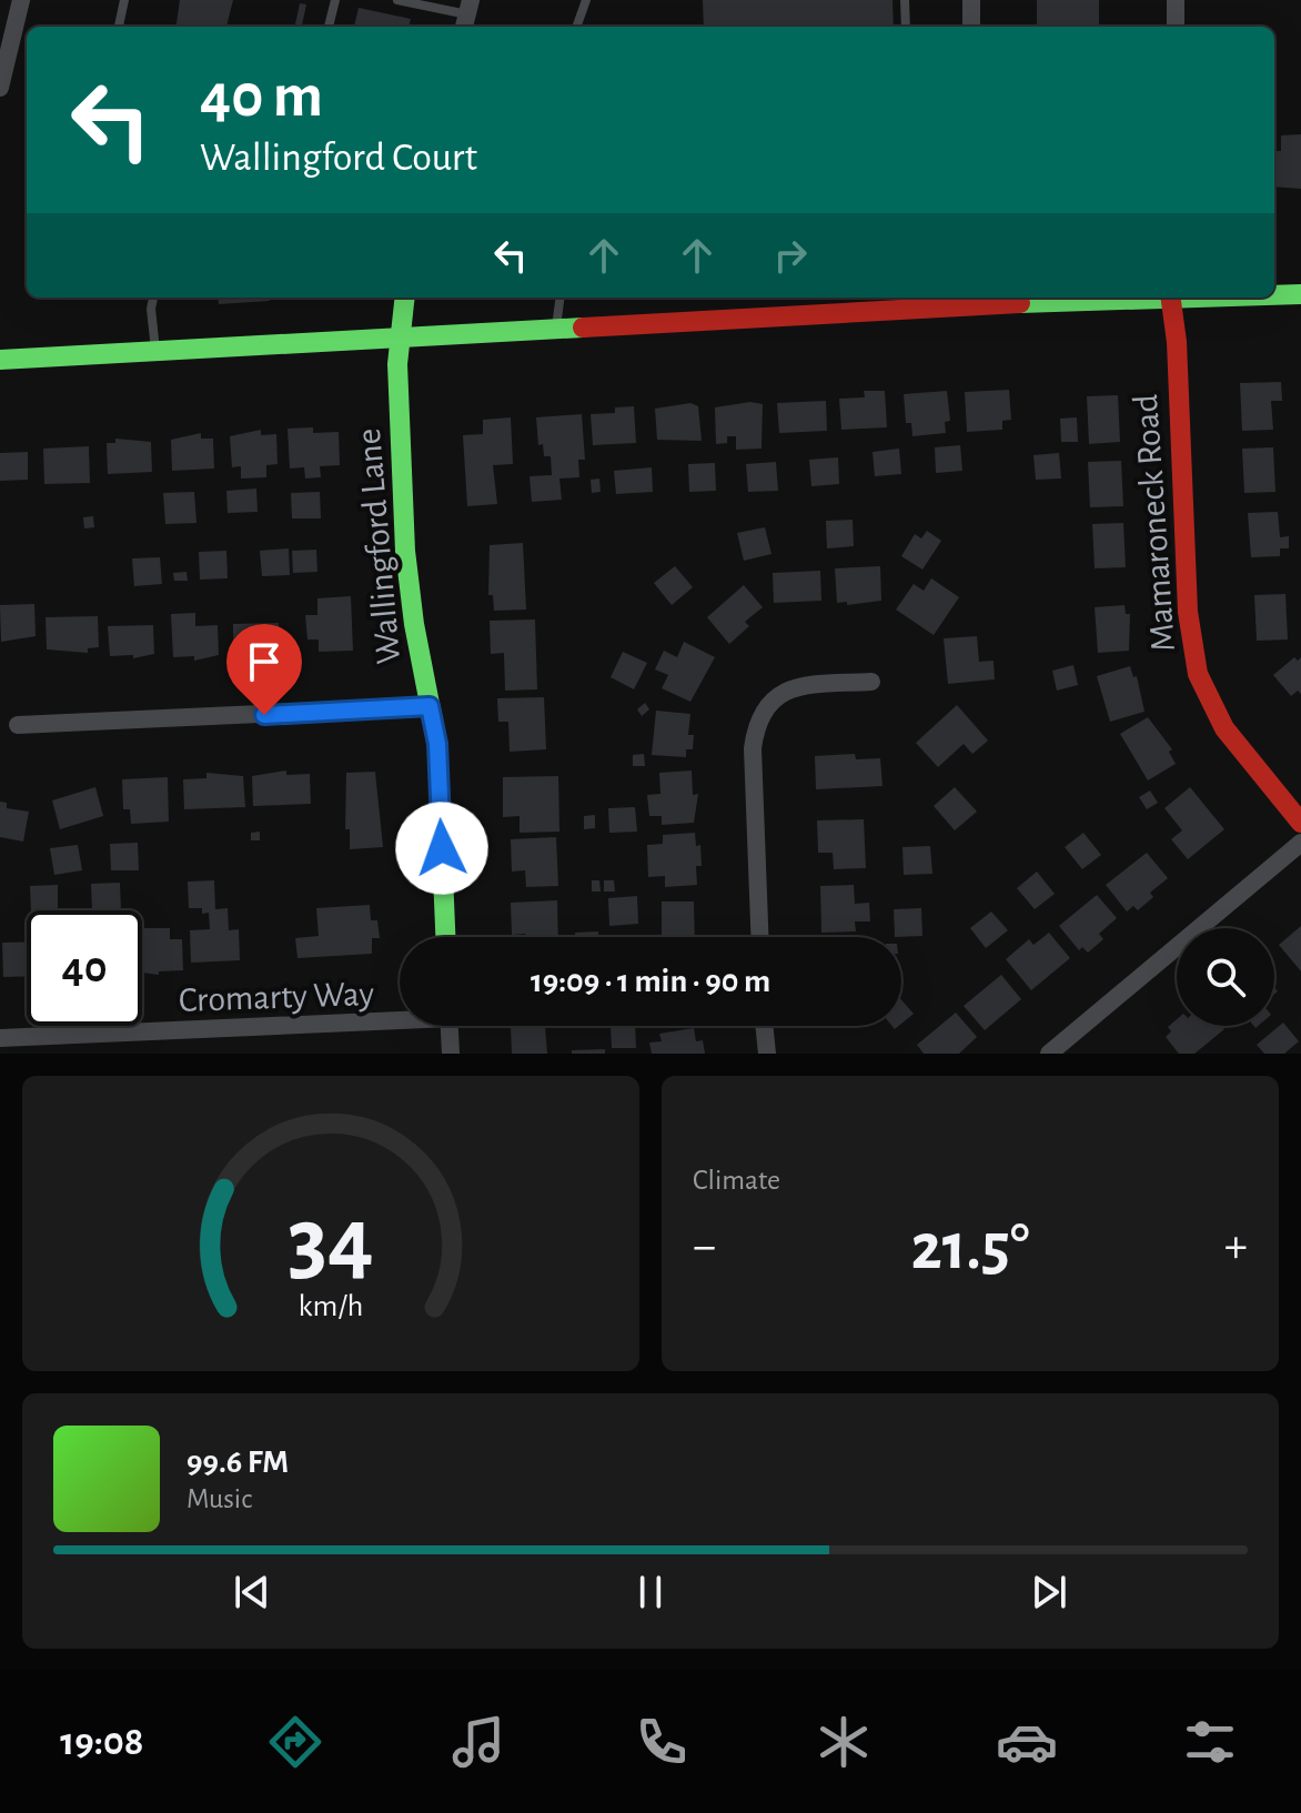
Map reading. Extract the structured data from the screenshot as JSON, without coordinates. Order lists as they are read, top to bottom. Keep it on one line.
{"streets":{"street":["Mamaroneck Road","Wallingford Lane","Cromarty Way"]},"page":{"turn":["40 m","Wallingford Court"],"limit":"40","trip":"19:09 · 1 min · 90 m","tile":"Climate","heat":["−","21.5°","+"],"song":["99.6 FM","Music"],"tabs":"19:08","gauge":["34","km/h"]}}
